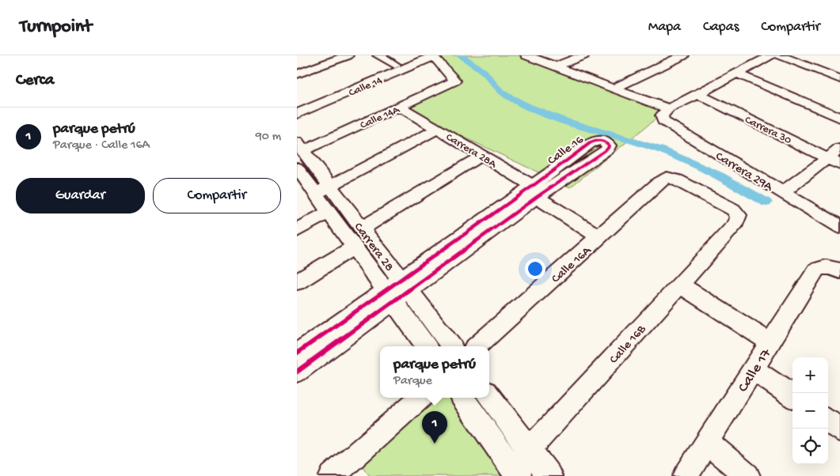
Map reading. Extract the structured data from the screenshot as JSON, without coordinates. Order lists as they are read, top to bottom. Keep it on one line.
{"streets":{"street":["Calle 14","Calle 14A","Carrera 30","Carrera 28A","Carrera 29A","Carrera 28","Calle 16A","Calle 16B","Calle 17"],"cycle path":["Calle 16"]},"crossings":[["Calle 14","Calle 14A"],["Calle 14A","Carrera 28A"],["Calle 14A","Carrera 28"],["Carrera 28A","Calle 16A"],["Calle 16A","Calle 16B"]],"page":{"header":"Turnpoint","nav":["Mapa","Capas","Compartir"],"heading":"Cerca","list":[{"mark":"1","name":"parque petrú","note":"Parque · Calle 16A","value":"90 m"}],"buttons":["Guardar","Compartir"],"popup":["parque petrú","Parque"],"map_buttons":["+","−"],"pins":"1"}}
